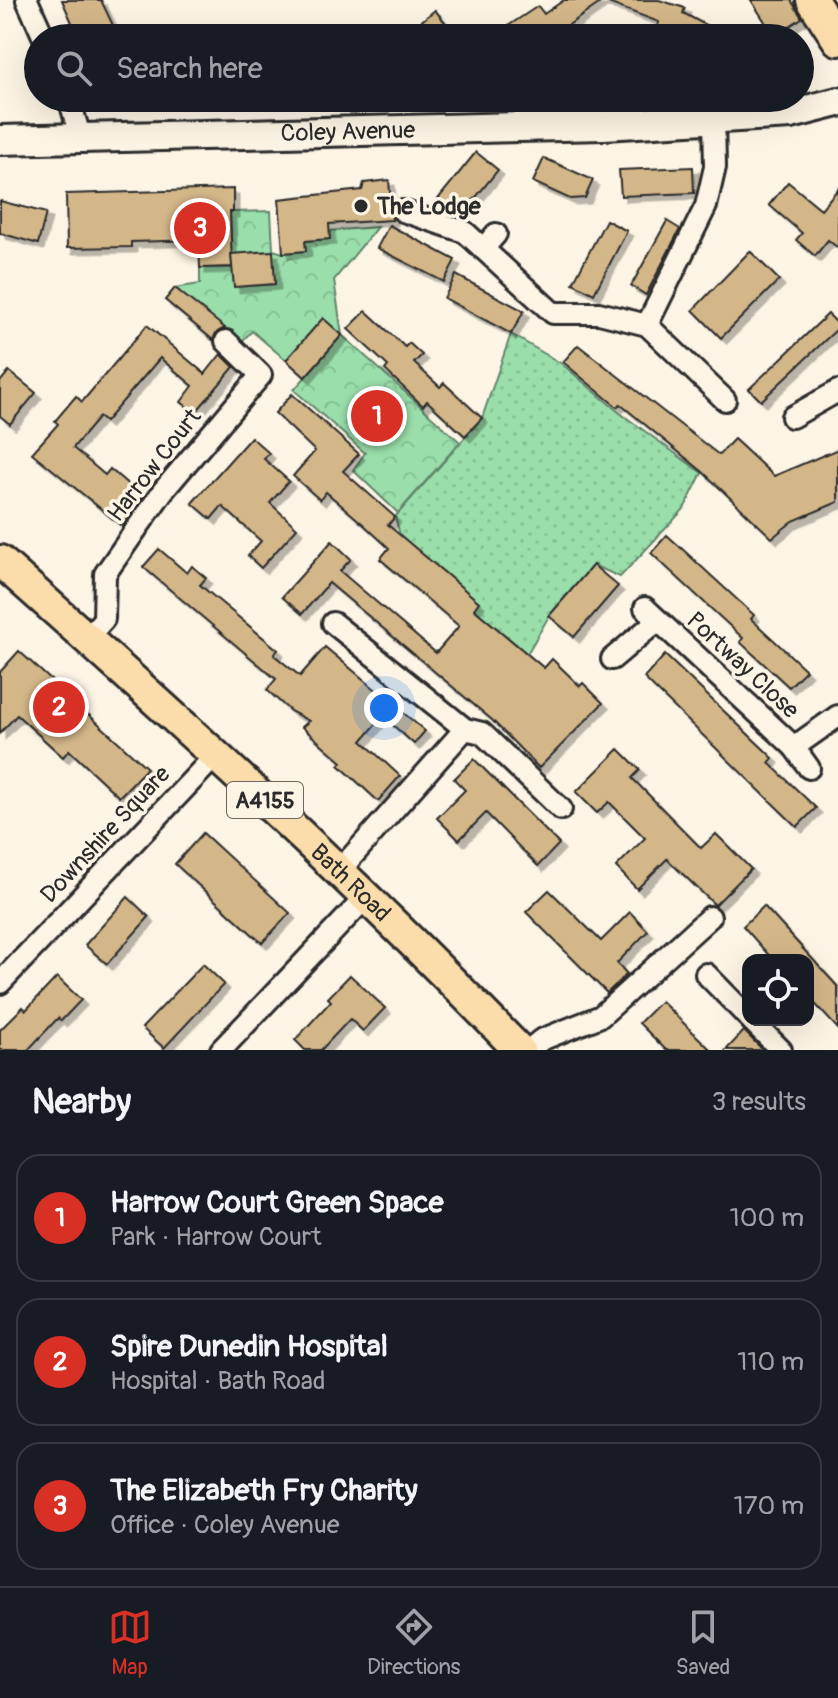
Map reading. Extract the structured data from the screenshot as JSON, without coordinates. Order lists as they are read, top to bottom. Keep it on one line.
{"streets":{"main road":["A4155","Bath Road"],"street":["Coley Avenue","Harrow Court","Portway Close","Downshire Square"]},"crossings":[["Harrow Court","Bath Road"],["Downshire Square","Bath Road"]],"places":["The Lodge"],"page":{"search":"Search here","pins":["3","1","2"],"heading":["Nearby","3 results"],"list":[{"mark":"1","name":"Harrow Court Green Space","note":"Park · Harrow Court","value":"100 m"},{"mark":"2","name":"Spire Dunedin Hospital","note":"Hospital · Bath Road","value":"110 m"},{"mark":"3","name":"The Elizabeth Fry Charity","note":"Office · Coley Avenue","value":"170 m"}],"nav":["Map","Directions","Saved"]}}
